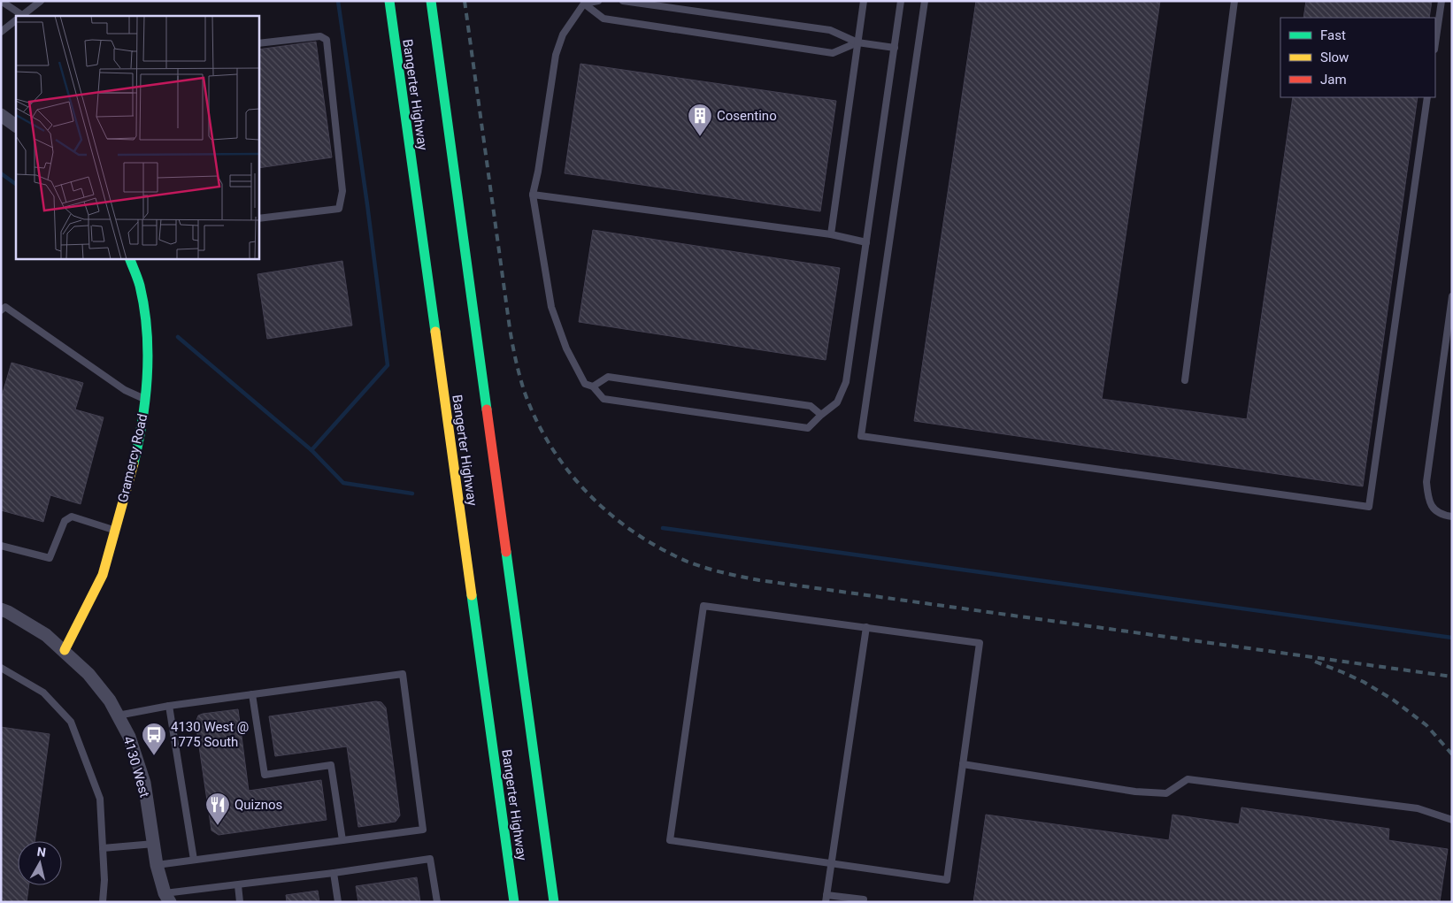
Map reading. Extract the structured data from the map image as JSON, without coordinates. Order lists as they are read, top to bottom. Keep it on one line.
{"streets":{"main road":["Bangerter Highway","Gramercy Road"],"street":["4130 West"]},"crossings":[["Gramercy Road","4130 West"]],"places":{"building":["Cosentino"],"bus stop":["4130 West @ 1775 South"],"restaurant":["Quiznos"]},"legend":["Fast","Slow","Jam"],"north":"top"}
